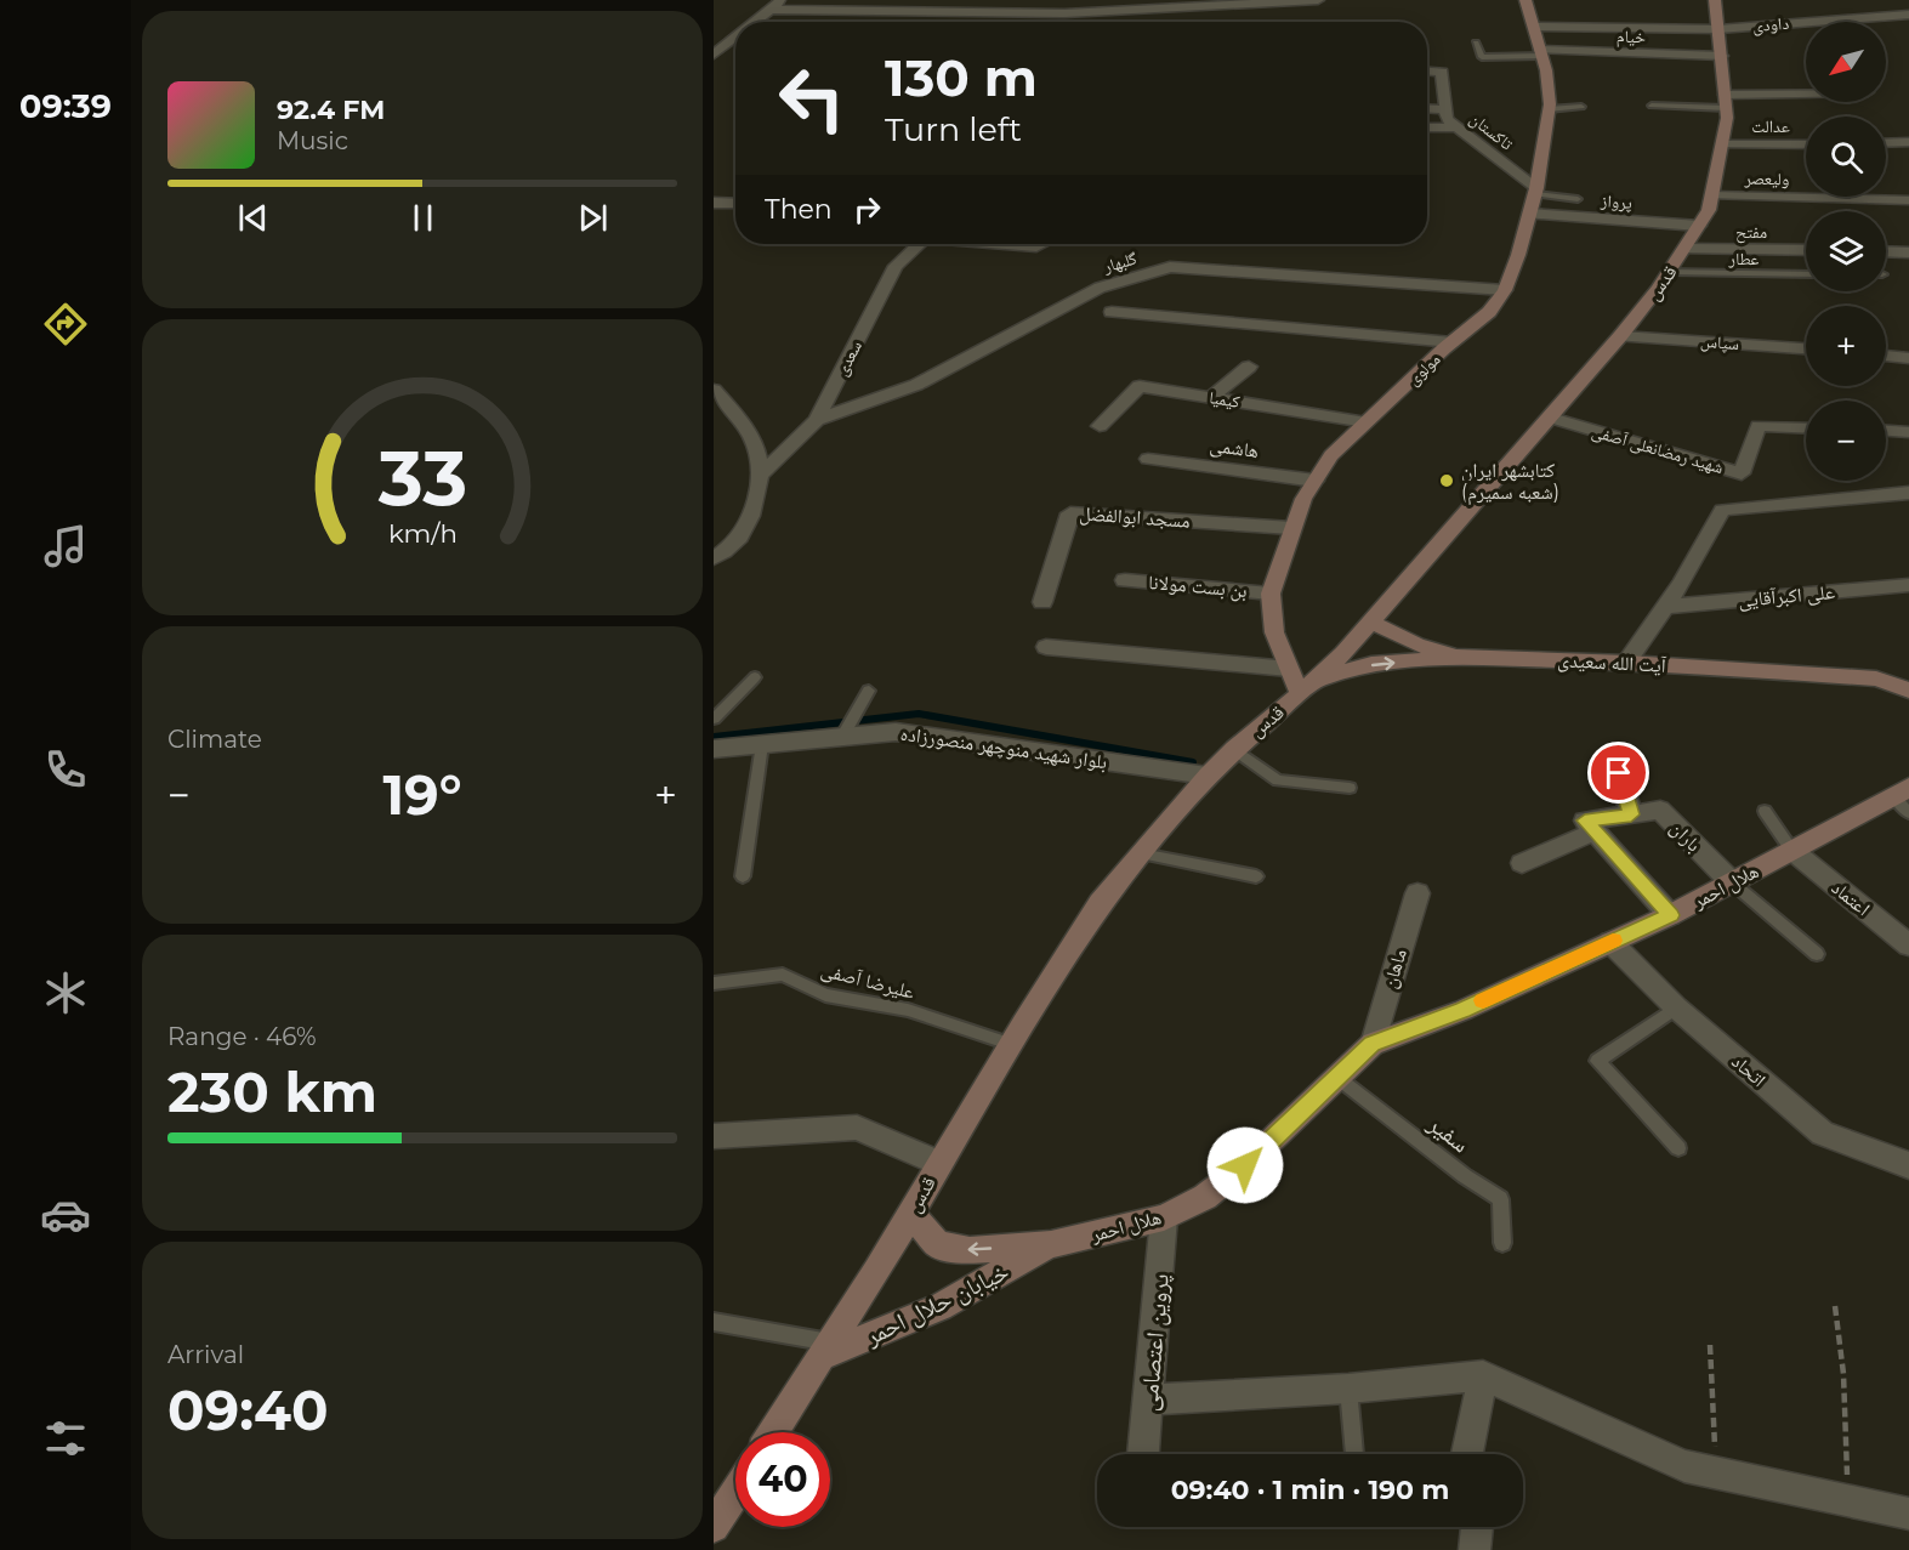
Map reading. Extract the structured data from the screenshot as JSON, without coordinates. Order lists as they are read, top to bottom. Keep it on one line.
{"streets":{"street":["داودی","خیام","عدالت","تاکستان","ولیعصر","پرواز","مفتح","گلبهار","قدس","سپاس","سعدی","مولوی","کیمیا","هاشمی","شهید رمضانعلی آصفی","مسجد ابوالفضل","بن بست مولانا","علی اکبرآقایی","آیت الله سعیدی","بلوار شهید منوچهر منصورزاده","باران","هلال احمر","اعتماد","ماهان","اتحاد","خیابان حلال احمر","پروین اعتصامی"],"lane":["عطار","علیرضا آصفی","سفیر"]},"crossings":[["داودی","قدس"],["خیام","قدس"],["خیام","مولوی"],["عدالت","قدس"],["تاکستان","مولوی"],["ولیعصر","قدس"],["پرواز","قدس"],["پرواز","مولوی"],["مفتح","قدس"],["عطار","قدس"],["گلبهار","سعدی"],["گلبهار","مولوی"],["قدس","سپاس"],["قدس","مولوی"],["قدس","شهید رمضانعلی آصفی"],["قدس","آیت الله سعیدی"],["قدس","بلوار شهید منوچهر منصورزاده"],["قدس","علیرضا آصفی"],["قدس","خیابان حلال احمر"],["مولوی","کیمیا"],["مولوی","هاشمی"],["مولوی","مسجد ابوالفضل"],["مولوی","بن بست مولانا"],["مولوی","آیت الله سعیدی"],["باران","هلال احمر"],["هلال احمر","اعتماد"],["هلال احمر","ماهان"],["هلال احمر","اتحاد"],["هلال احمر","سفیر"],["هلال احمر","خیابان حلال احمر"],["هلال احمر","پروین اعتصامی"]],"places":["کتابشهر ایران (شعبه سمیرم)"],"north":"bottom left","page":{"tabs":"09:39","map_buttons":["+","−"],"turn":["130 m","Turn left"],"song":["92.4 FM","Music"],"then":"Then","tile":["Climate",["Range · 46%","230 km"],["Arrival","09:40"]],"heat":["−","19°","+"],"limit":"40","trip":"09:40 · 1 min · 190 m","gauge":["33","km/h"]}}
